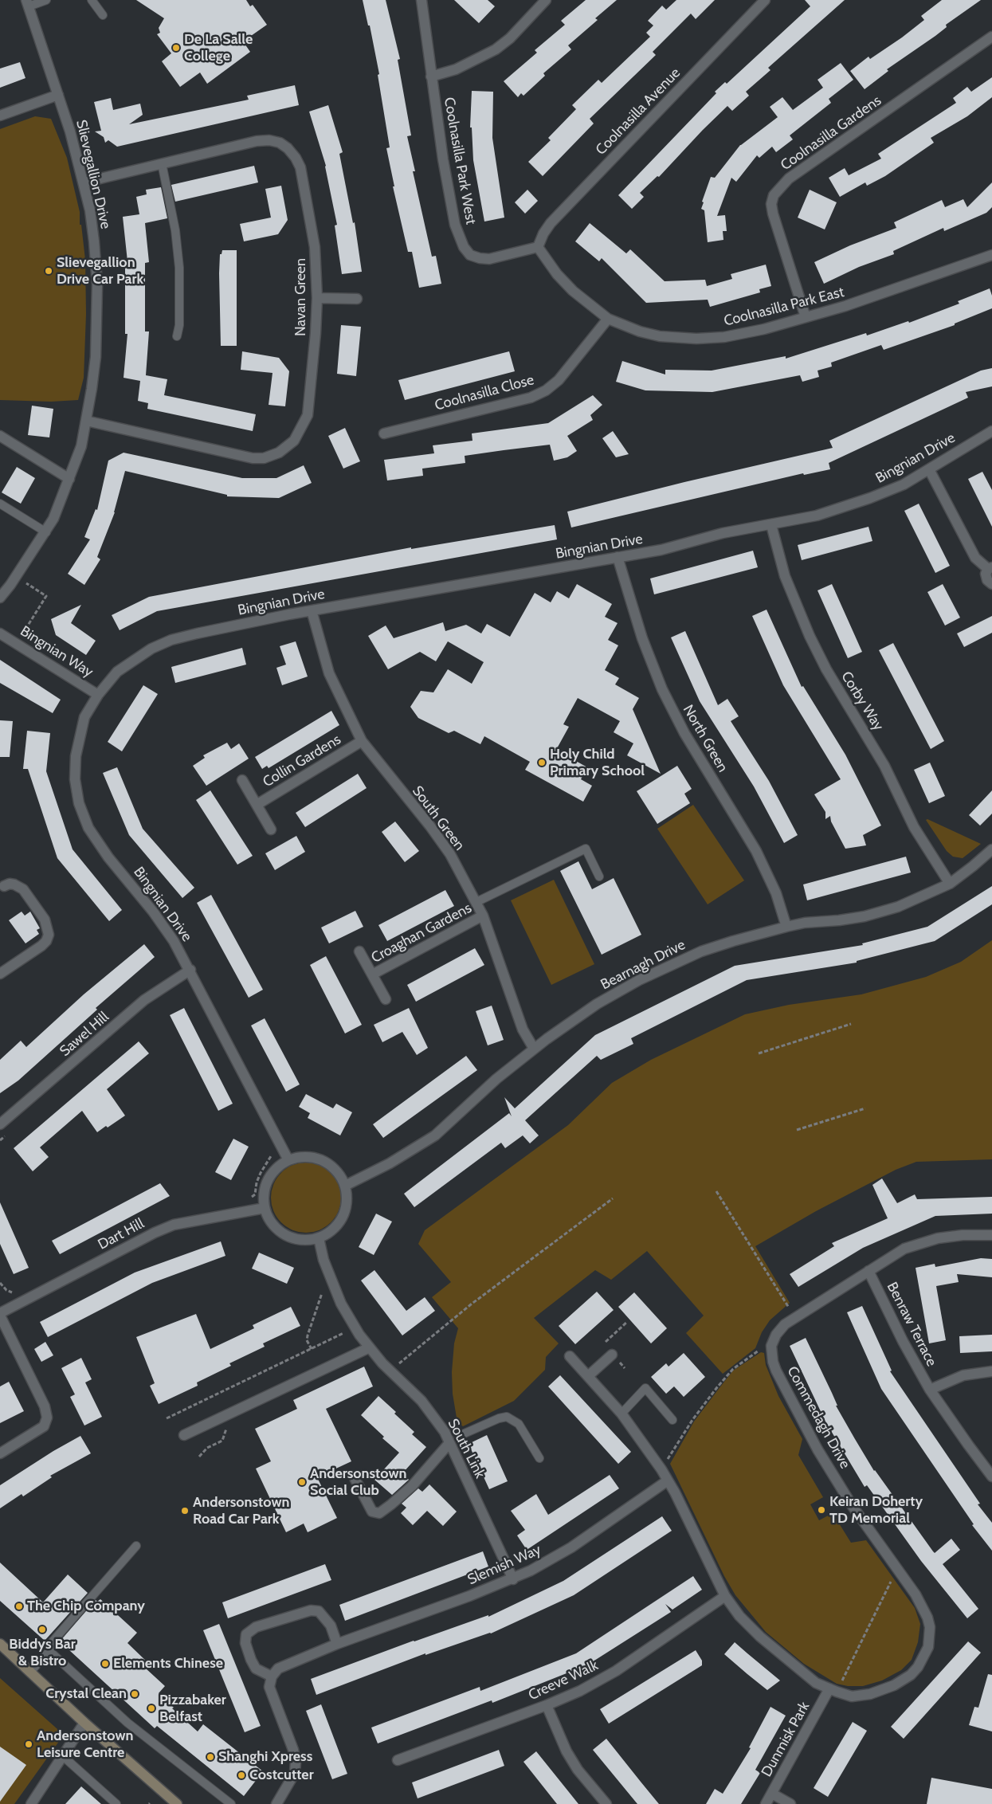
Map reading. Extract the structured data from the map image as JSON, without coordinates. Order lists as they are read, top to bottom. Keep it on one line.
{"streets":{"street":["Coolnasilla Avenue","Coolnasilla Gardens","Coolnasilla Park West","Slievegallion Drive","Navan Green","Coolnasilla Park East","Coolnasilla Close","Bingnian Drive","Bingnian Way","Corby Way","North Green","Collin Gardens","South Green","Croaghan Gardens","Bearnagh Drive","Sawel Hill","Dart Hill","Benraw Terrace","Commedagh Drive","South Link","Slemish Way","Creeve Walk","Dunmisk Park"]},"crossings":[["Coolnasilla Avenue","Coolnasilla Park West"],["Coolnasilla Avenue","Coolnasilla Park East"],["Coolnasilla Gardens","Coolnasilla Park East"],["Coolnasilla Park West","Coolnasilla Park East"],["Slievegallion Drive","Navan Green"],["Coolnasilla Park East","Coolnasilla Close"],["Bingnian Drive","Bingnian Way"],["Bingnian Drive","Corby Way"],["Bingnian Drive","North Green"],["Bingnian Drive","South Green"],["Bingnian Drive","Bearnagh Drive"],["Bingnian Drive","Sawel Hill"],["Bingnian Drive","Dart Hill"],["Bingnian Drive","South Link"],["Corby Way","Bearnagh Drive"],["North Green","Bearnagh Drive"],["Collin Gardens","South Green"],["South Green","Croaghan Gardens"],["South Green","Bearnagh Drive"],["Bearnagh Drive","Dart Hill"],["Bearnagh Drive","South Link"],["Dart Hill","South Link"],["Benraw Terrace","Commedagh Drive"],["Commedagh Drive","Dunmisk Park"],["South Link","Slemish Way"]],"places":["De La Salle College","Slievegallion Drive Car Park","Holy Child Primary School","Andersonstown Social Club","Keiran Doherty TD Memorial","Andersonstown Road Car Park","The Chip Company","Biddys Bar & Bistro","Elements Chinese","Crystal Clean","Pizzabaker Belfast","Andersonstown Leisure Centre","Shanghi Xpress","Costcutter"]}
